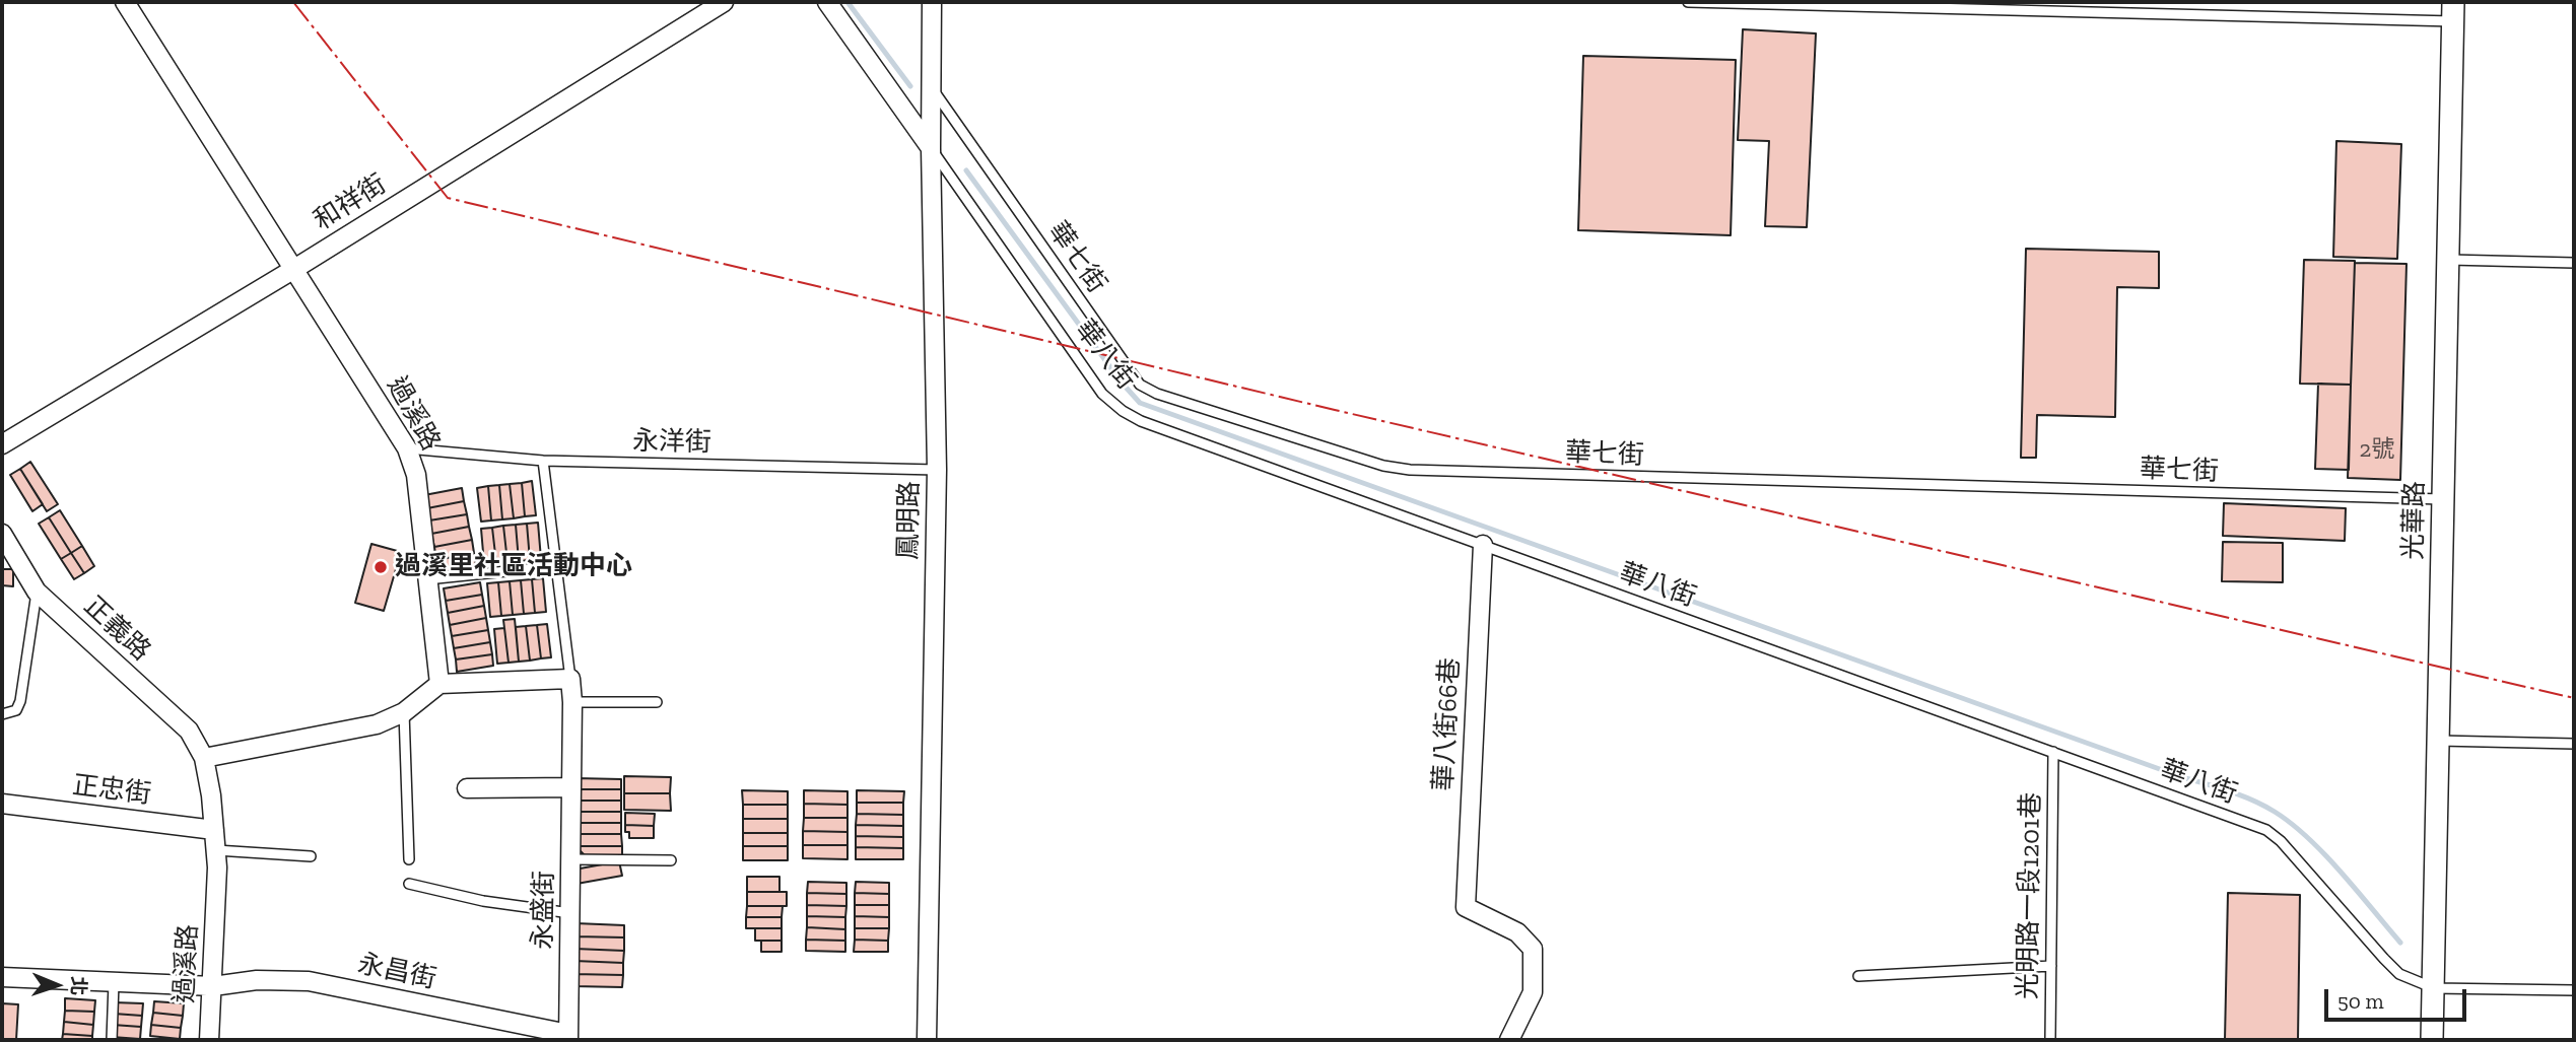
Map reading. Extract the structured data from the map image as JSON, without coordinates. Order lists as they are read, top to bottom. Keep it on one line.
{"streets":{"street":["和祥街","過溪路","鳳明路","光華路","正義路","華八街66巷","正忠街","永盛街","永昌街"],"lane":["華七街","華八街","永洋街","光明路一段1201巷"]},"crossings":[["和祥街","過溪路"],["華七街","鳳明路"],["華七街","光華路"],["華八街","鳳明路"],["華八街","光華路"],["華八街","華八街66巷"],["華八街","光明路一段1201巷"],["過溪路","永洋街"],["過溪路","正義路"],["過溪路","正忠街"],["過溪路","永昌街"],["永洋街","鳳明路"],["永盛街","永昌街"]],"places":["過溪里社區活動中心"],"house_numbers":["2號"],"scale_bar":"50 m","north":"right"}
